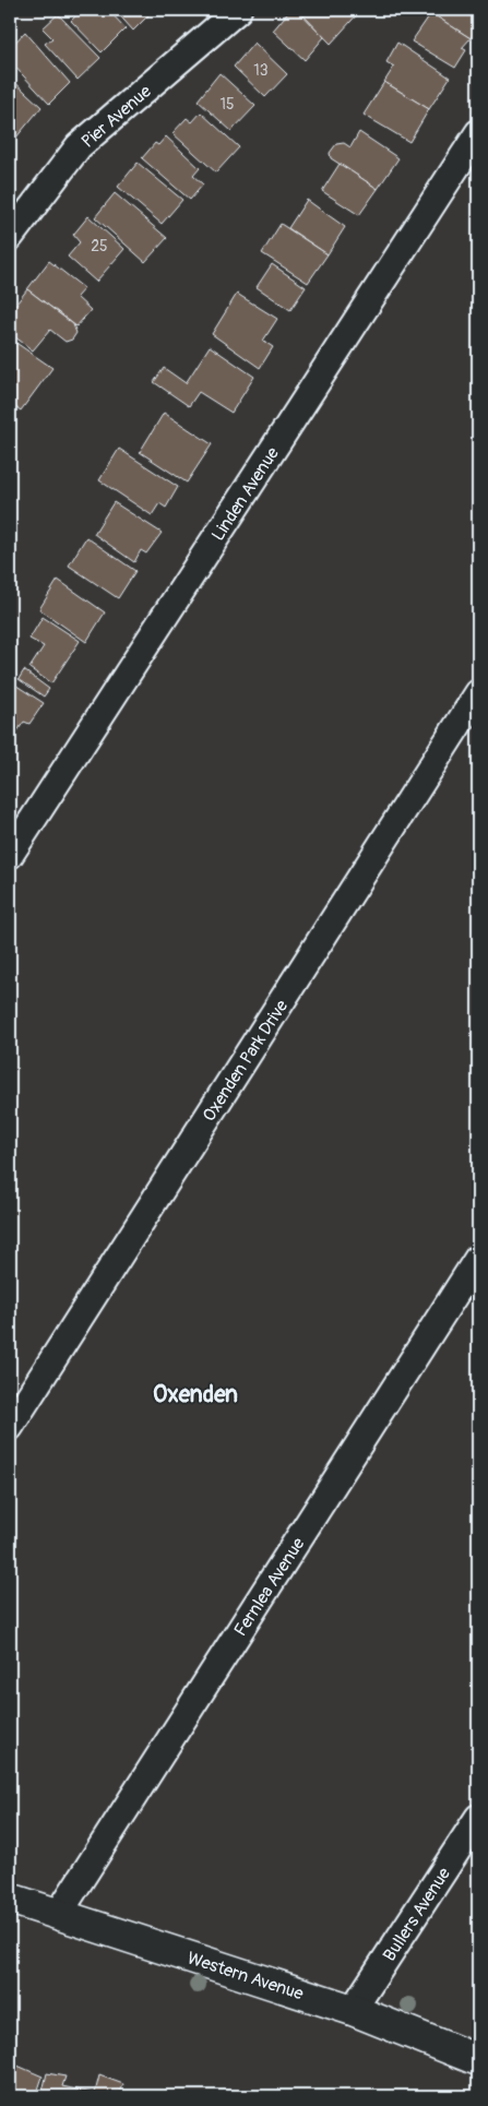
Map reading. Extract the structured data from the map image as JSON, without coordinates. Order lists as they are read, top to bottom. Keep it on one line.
{"streets":{"street":["Pier Avenue","Linden Avenue","Oxenden Park Drive","Fernlea Avenue","Bullers Avenue","Western Avenue"]},"crossings":[["Fernlea Avenue","Western Avenue"],["Bullers Avenue","Western Avenue"]],"districts":["Oxenden"],"house_numbers":["13","15","25"]}
